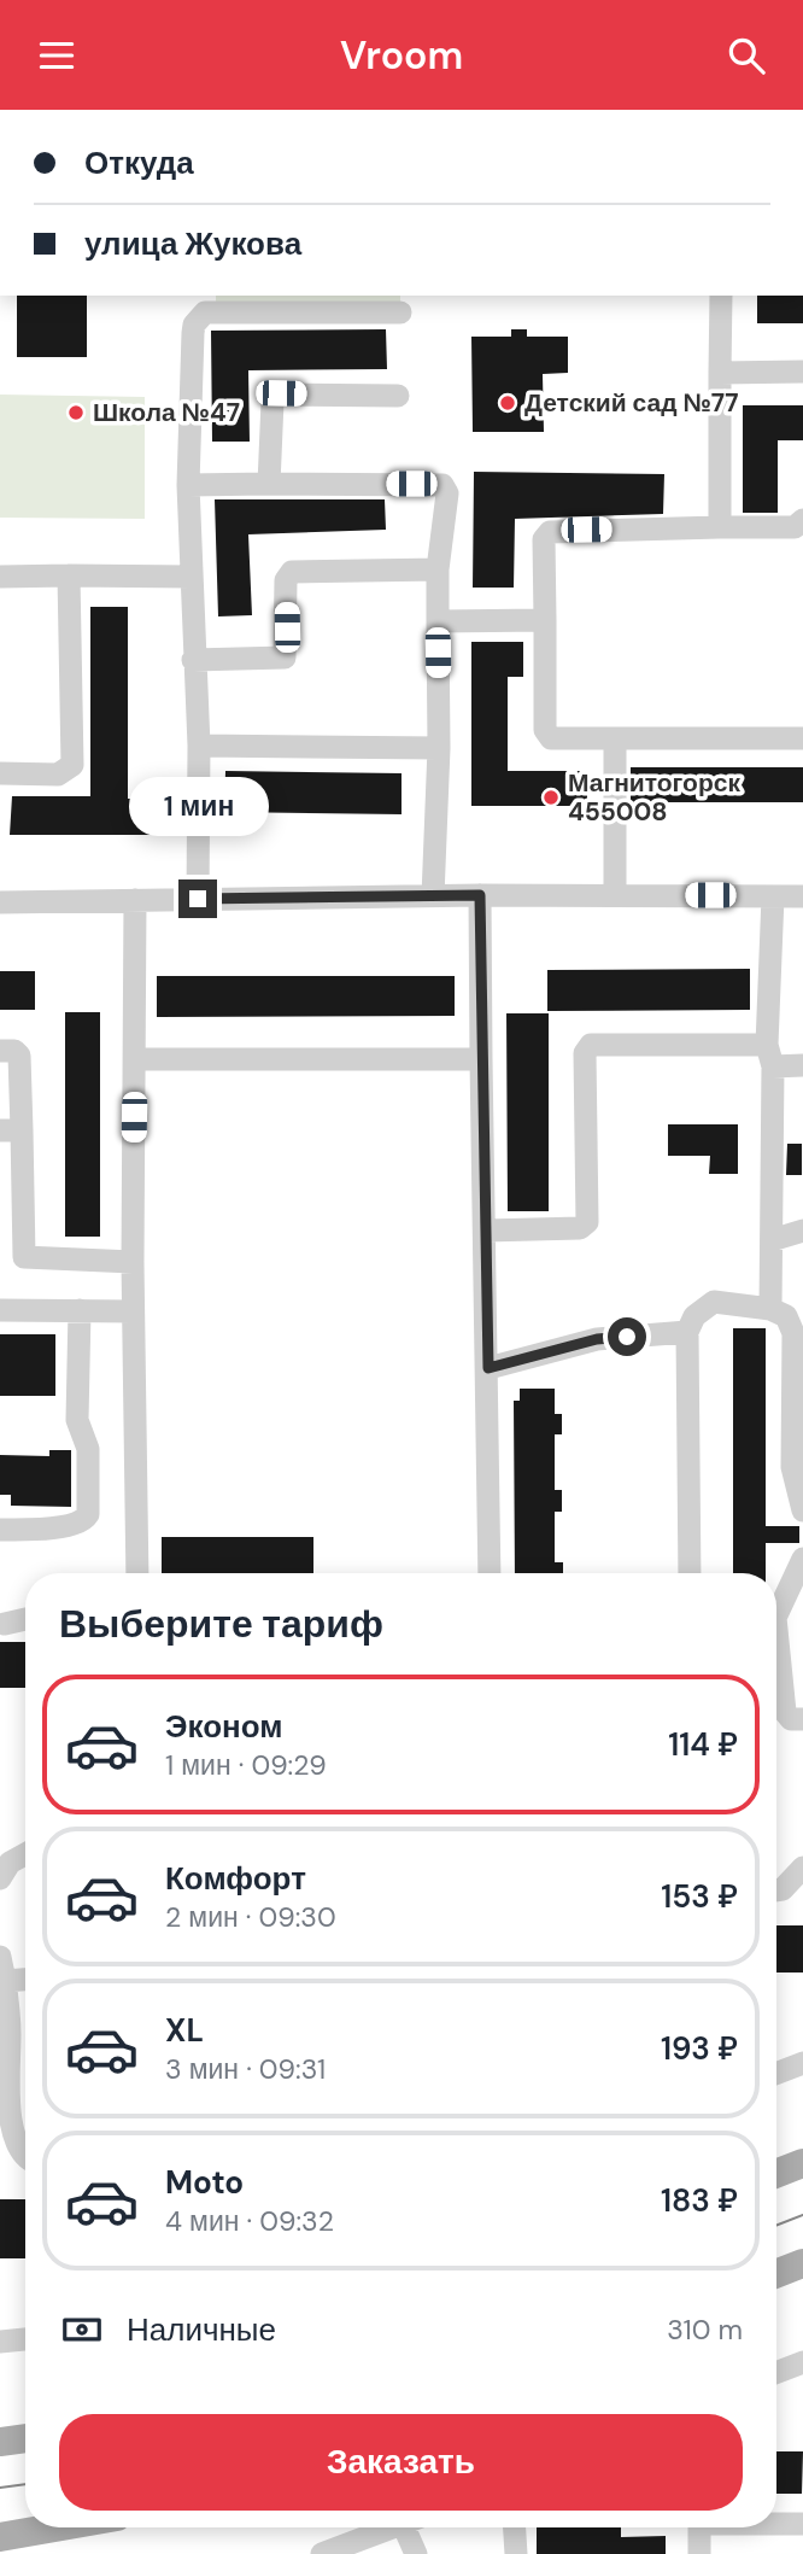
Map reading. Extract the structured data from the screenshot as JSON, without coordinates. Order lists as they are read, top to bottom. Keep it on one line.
{"places":["Детский сад №77","Школа №47","Магнитогорск 455008"],"page":{"header":"Vroom","banner":["Откуда","улица Жукова"],"bubble":"1 мин","heading":"Выберите тариф","list":[{"name":"Эконом","note":"1 мин · 09:29","value":"114 ₽"},{"name":"Комфорт","note":"2 мин · 09:30","value":"153 ₽"},{"name":"XL","note":"3 мин · 09:31","value":"193 ₽"},{"name":"Moto","note":"4 мин · 09:32","value":"183 ₽"}],"pay":["Наличные","310 m"],"buttons":"Заказать"}}
